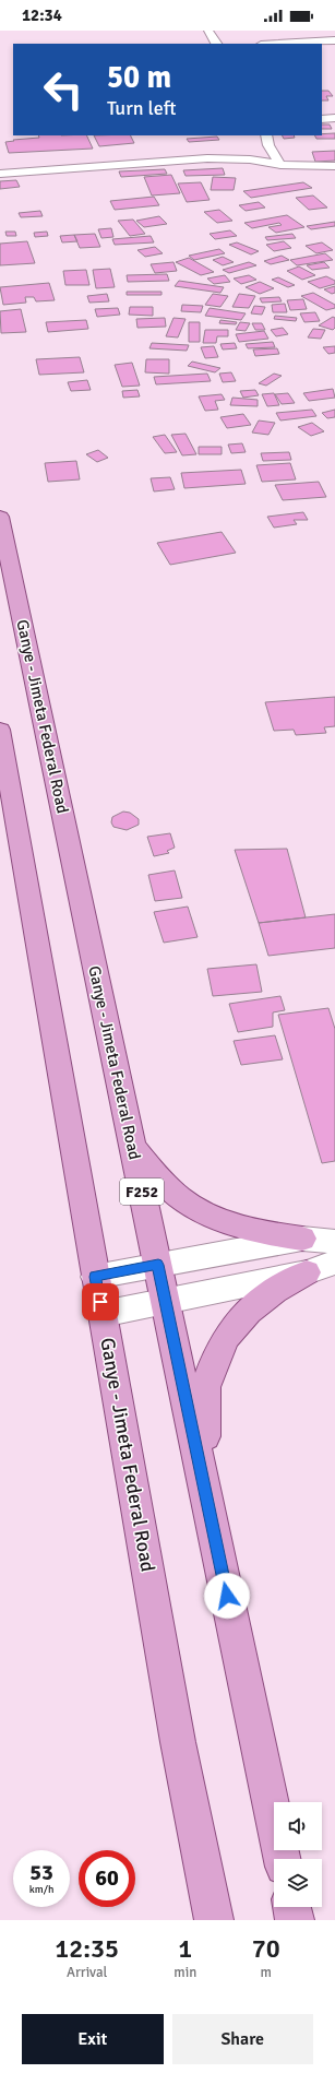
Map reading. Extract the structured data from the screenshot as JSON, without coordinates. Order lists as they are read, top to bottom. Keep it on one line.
{"streets":{"main road":["Ganye - Jimeta Federal Road","F252"]},"page":{"status":"12:34","turn":["50 m","Turn left"],"speed":"53 km/h","limit":"60","eta":["12:35","Arrival","1","min","70","m"],"buttons":["Exit","Share"]}}
